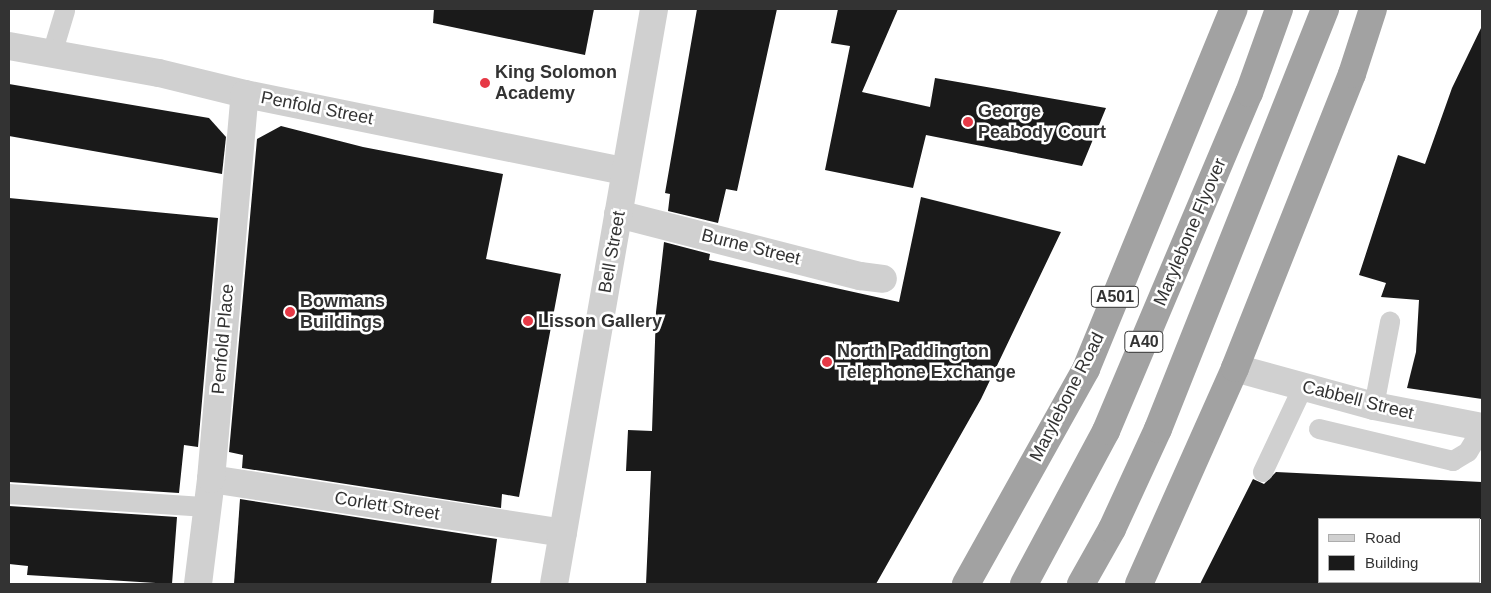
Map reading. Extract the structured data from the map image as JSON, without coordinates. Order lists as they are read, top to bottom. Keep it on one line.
{"streets":{"highway":["Marylebone Flyover","A501","A40","Marylebone Road"],"street":["Penfold Street","Burne Street","Bell Street","Penfold Place","Cabbell Street","Corlett Street"]},"crossings":[["Penfold Street","Bell Street"],["Penfold Street","Penfold Place"],["Burne Street","Bell Street"],["Bell Street","Corlett Street"],["Penfold Place","Corlett Street"]],"places":["King Solomon Academy","George Peabody Court","Bowmans Buildings","Lisson Gallery","North Paddington Telephone Exchange"],"legend":["Road","Building"]}
